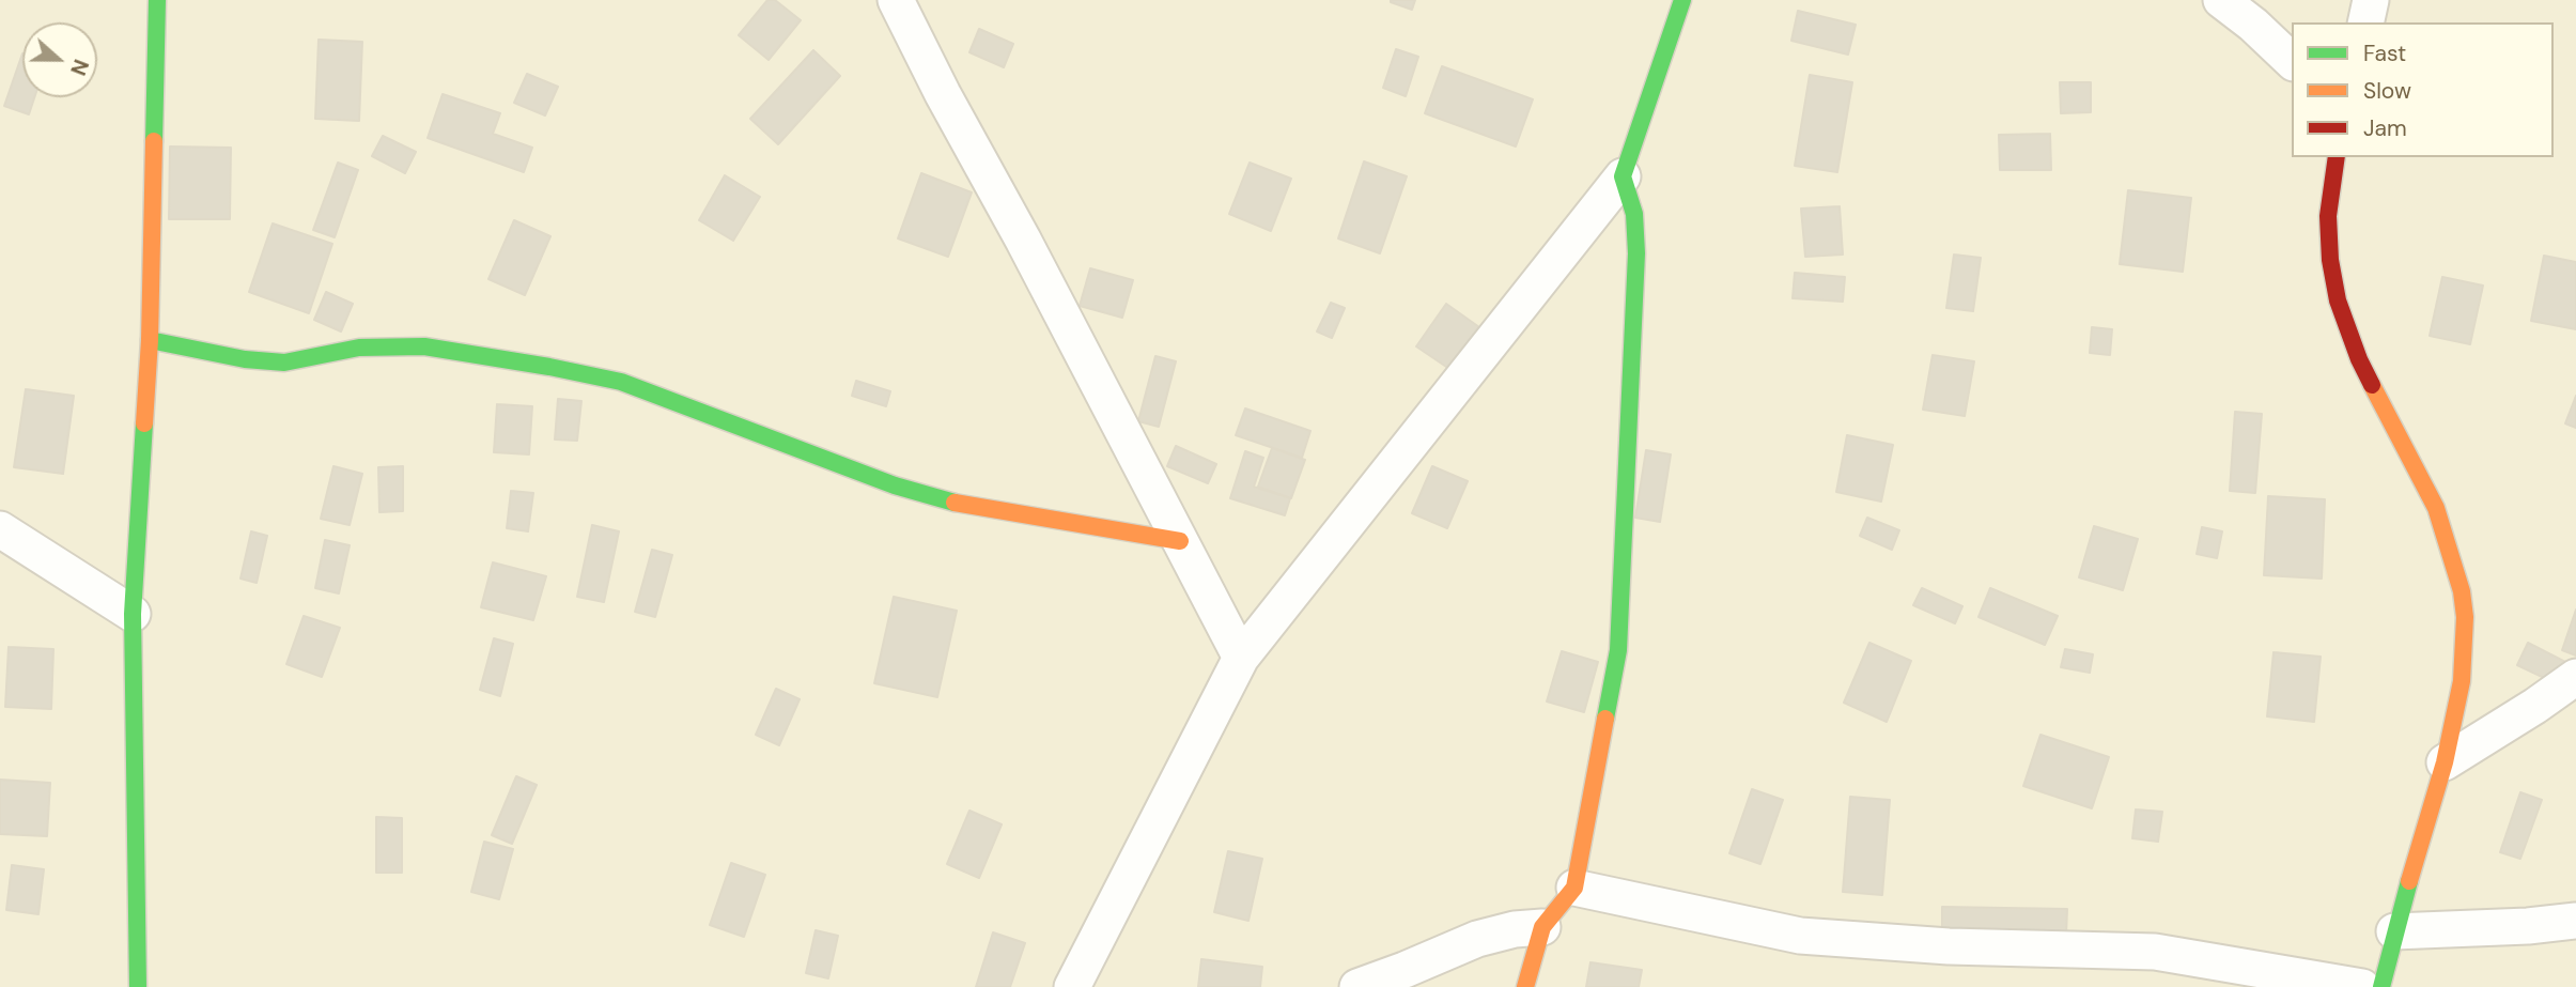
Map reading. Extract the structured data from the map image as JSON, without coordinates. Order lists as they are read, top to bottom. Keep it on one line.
{"legend":["Fast","Slow","Jam"],"north":"right"}
